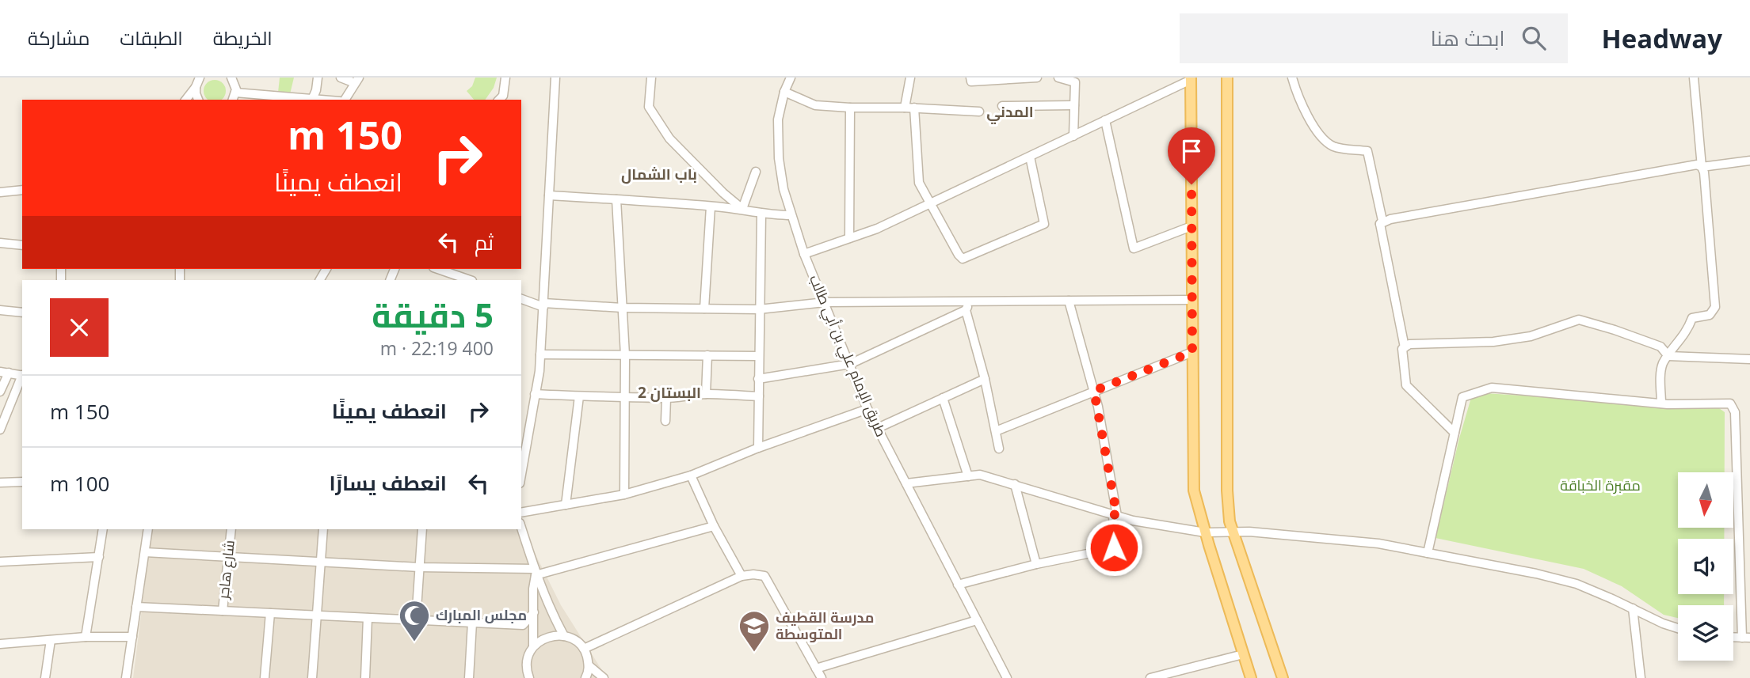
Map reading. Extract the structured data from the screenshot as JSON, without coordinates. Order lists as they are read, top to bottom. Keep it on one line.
{"streets":{"street":["طريق الإمام علي بن أبي طالب","شارع هاجر"]},"districts":["المدني","باب الشمال","البستان 2"],"parks":["مقبرة الخباقة"],"places":{"mosque":["مجلس المبارك"],"school or university":["مدرسة القطيف المتوسطة"]},"north":"bottom","page":{"header":"Headway","search":"ابحث هنا","nav":["الخريطة","الطبقات","مشاركة"],"turn":["150 m","انعطف يمينًا"],"then":"ثم","heading":["5 دقيقة","400 m · 22:19"],"list":[{"name":"انعطف يمينًا","value":"150 m"},{"name":"انعطف يسارًا","value":"100 m"}]}}
